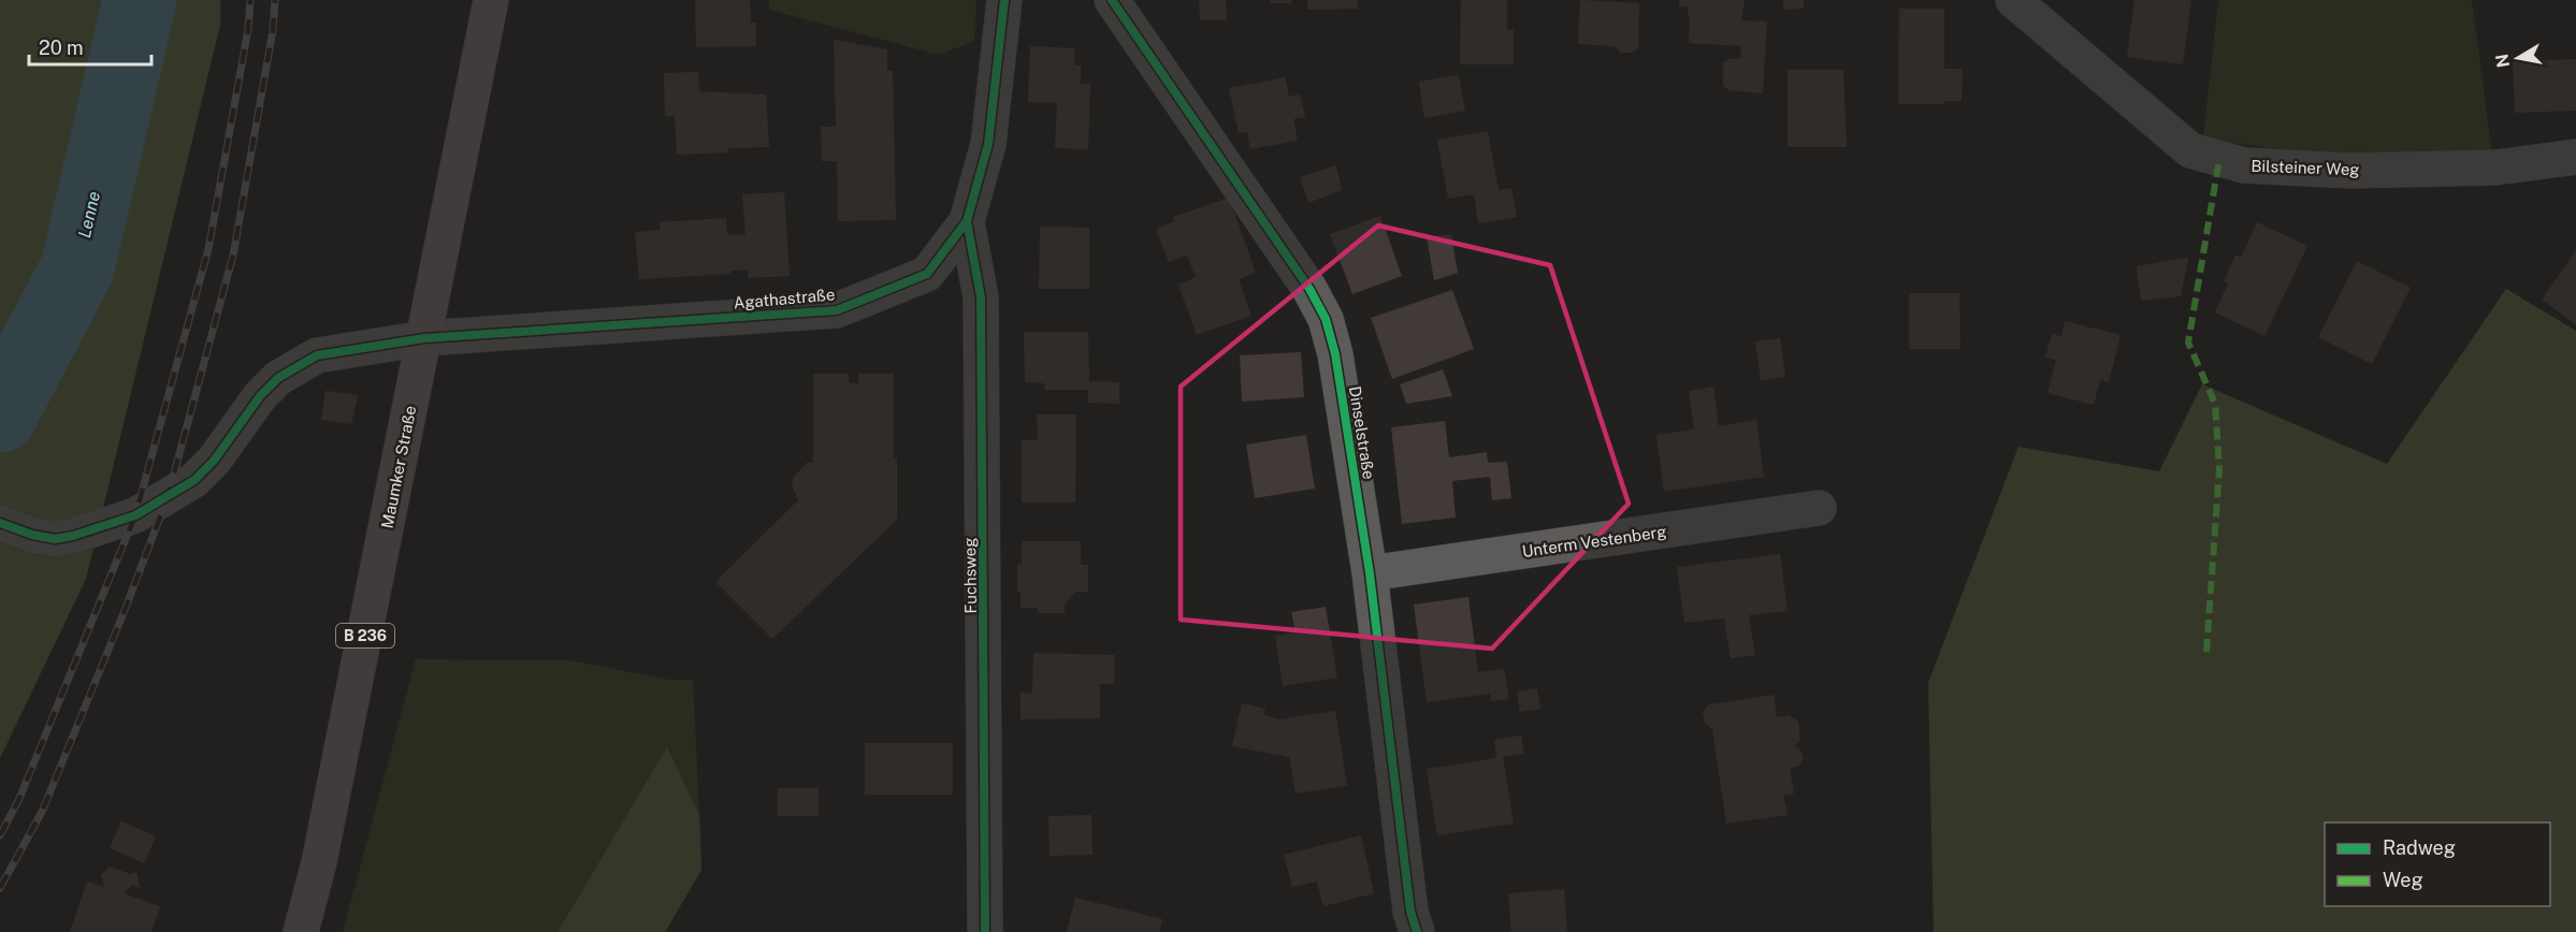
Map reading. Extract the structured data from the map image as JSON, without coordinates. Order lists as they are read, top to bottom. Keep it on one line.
{"streets":{"main road":["Maumker Straße","B 236"],"street":["Bilsteiner Weg","Agathastraße","Dinselstraße","Unterm Vestenberg","Fuchsweg"]},"crossings":[["Agathastraße","Maumker Straße"],["Agathastraße","Fuchsweg"],["Dinselstraße","Unterm Vestenberg"]],"water":["Lenne"],"legend":["Radweg","Weg"],"scale_bar":"20 m","north":"left"}
